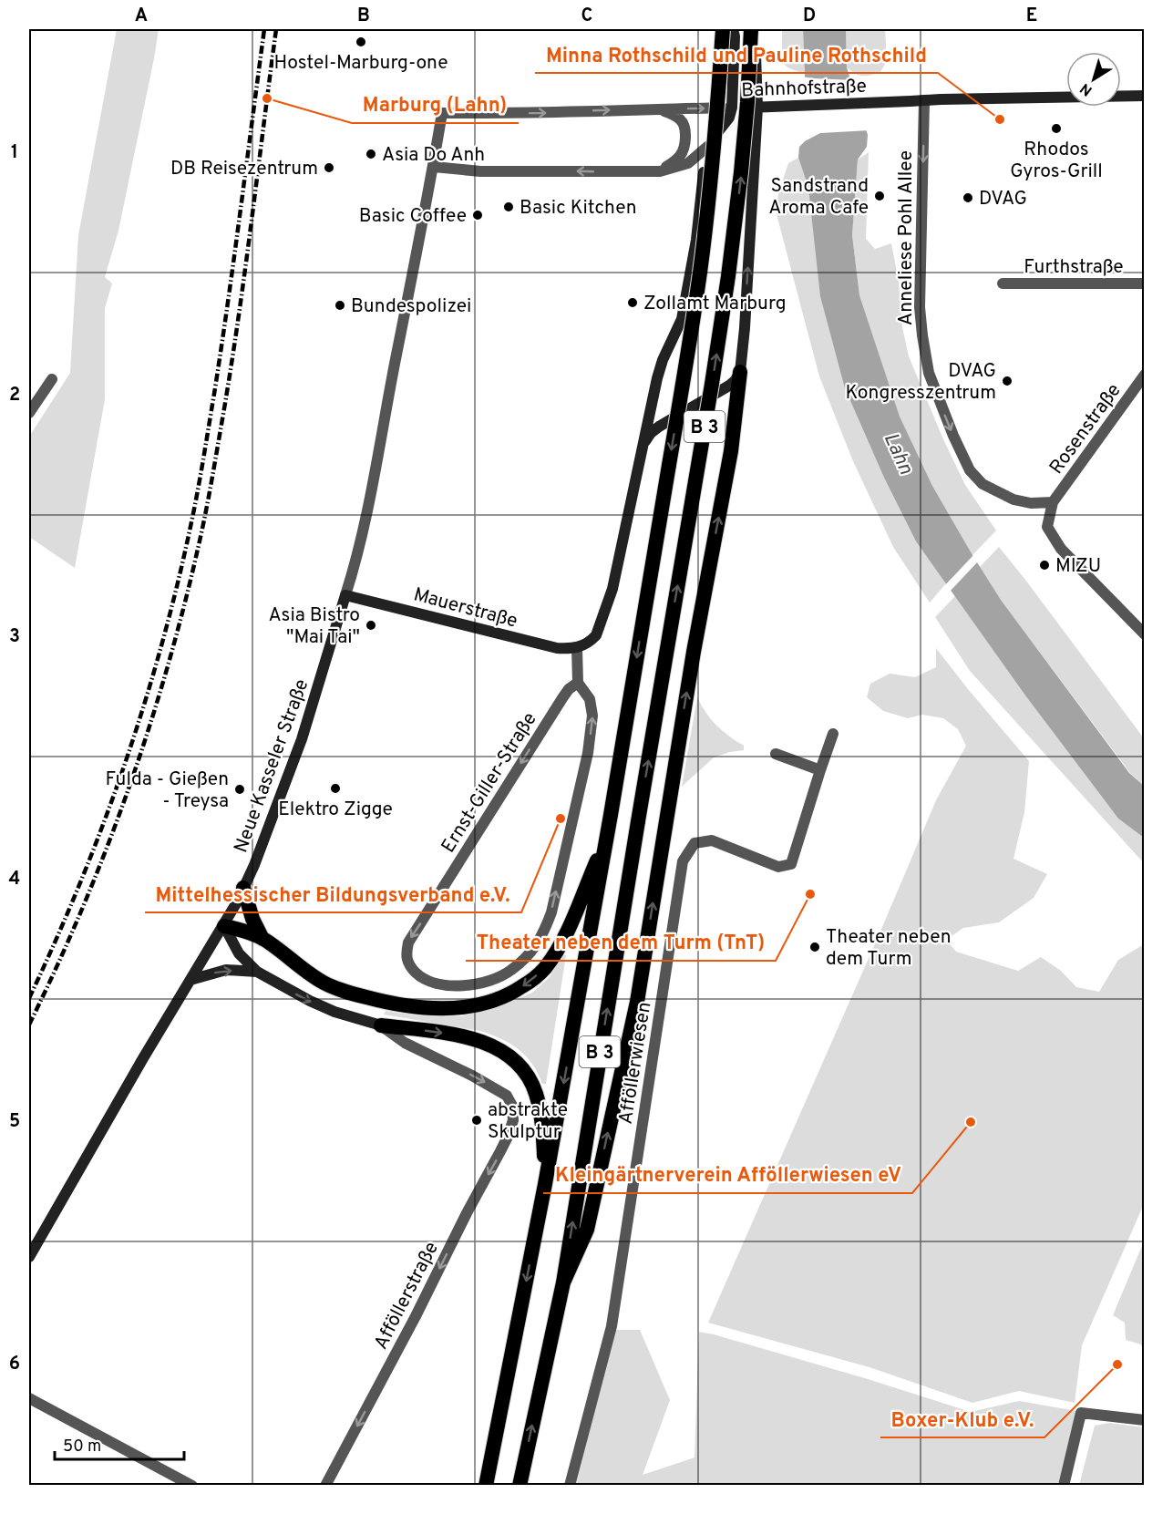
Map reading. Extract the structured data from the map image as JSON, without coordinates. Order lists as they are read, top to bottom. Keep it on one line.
{"streets":{"highway":["B 3"],"main road":["Bahnhofstraße","Mauerstraße","Neue Kasseler Straße"],"street":["Anneliese Pohl Allee","Furthstraße","Rosenstraße","Ernst-Giller-Straße","Afföllerwiesen","Afföllerstraße"]},"crossings":[["Bahnhofstraße","Anneliese Pohl Allee"],["Bahnhofstraße","Neue Kasseler Straße"],["Anneliese Pohl Allee","Rosenstraße"],["Mauerstraße","Neue Kasseler Straße"],["Mauerstraße","Ernst-Giller-Straße"]],"one_way":["Bahnhofstraße","Anneliese Pohl Allee"],"water":["Lahn"],"places":["Hostel-Marburg-one","Marburg (Lahn)","Minna Rothschild und Pauline Rothschild","Rhodos Gyros-Grill","Asia Do Anh","DB Reisezentrum","Sandstrand Aroma Cafe","DVAG","Basic Kitchen","Basic Coffee","Zollamt Marburg","Bundespolizei","DVAG Kongresszentrum","MIZU","Asia Bistro \"Mai Tai\"","Elektro Zigge","Fulda - Gießen - Treysa","Mittelhessischer Bildungsverband e.V.","Theater neben dem Turm (TnT)","Theater neben dem Turm","abstrakte Skulptur","Kleingärtnerverein Afföllerwiesen eV","Boxer-Klub e.V."],"scale_bar":"50 m","north":"bottom left","grid":{"columns":["A","B","C","D","E"],"rows":["1","2","3","4","5","6"]}}
